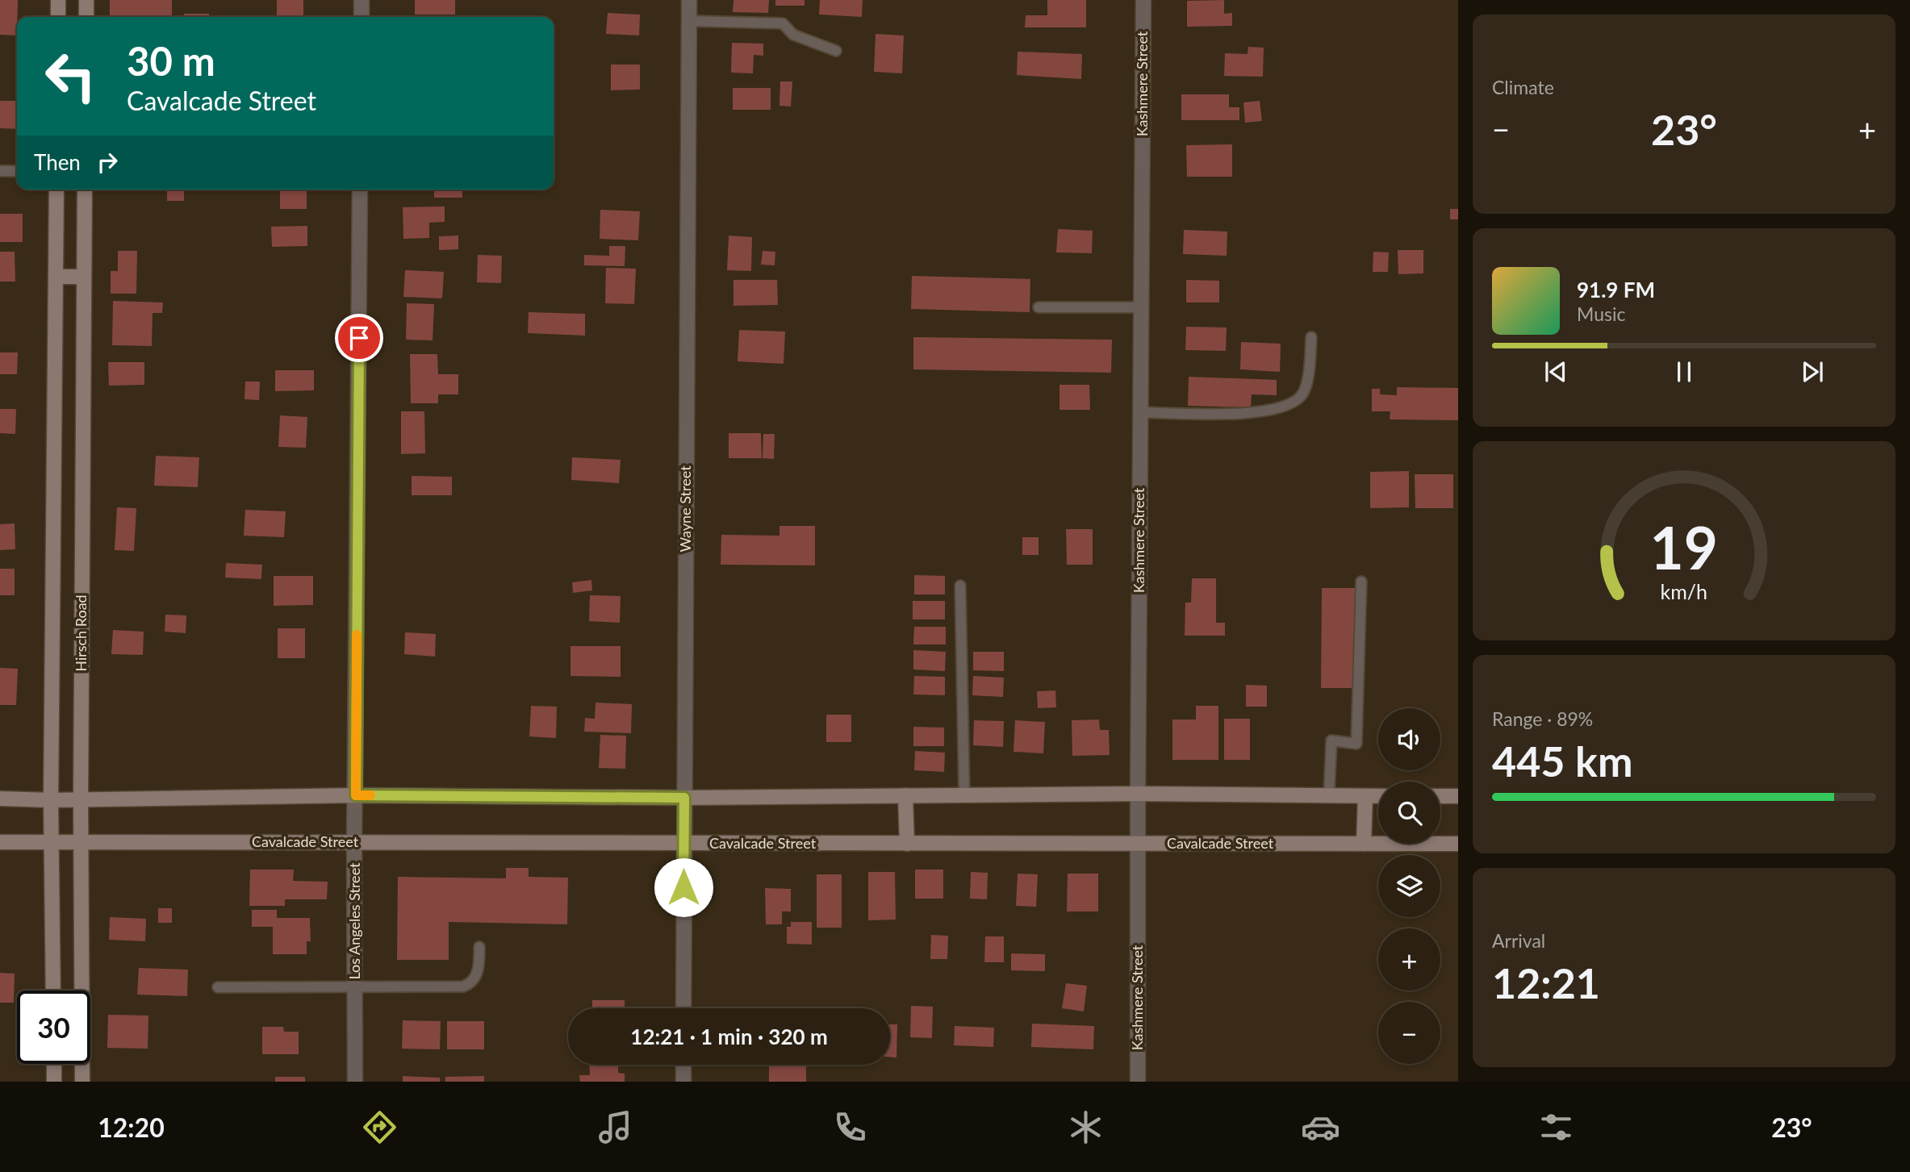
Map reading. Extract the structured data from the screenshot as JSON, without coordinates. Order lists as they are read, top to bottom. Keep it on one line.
{"streets":{"main road":["Hirsch Road","Cavalcade Street"],"street":["Kashmere Street","Wayne Street","Los Angeles Street"]},"crossings":[["Kashmere Street","Cavalcade Street"],["Wayne Street","Cavalcade Street"],["Hirsch Road","Cavalcade Street"],["Cavalcade Street","Los Angeles Street"]],"page":{"tile":["Climate",["Range · 89%","445 km"],["Arrival","12:21"]],"turn":["30 m","Cavalcade Street"],"heat":["−","23°","+"],"then":"Then","song":["91.9 FM","Music"],"map_buttons":["+","−"],"limit":"30","trip":"12:21 · 1 min · 320 m","tabs":["12:20","23°"],"gauge":["19","km/h"]}}
